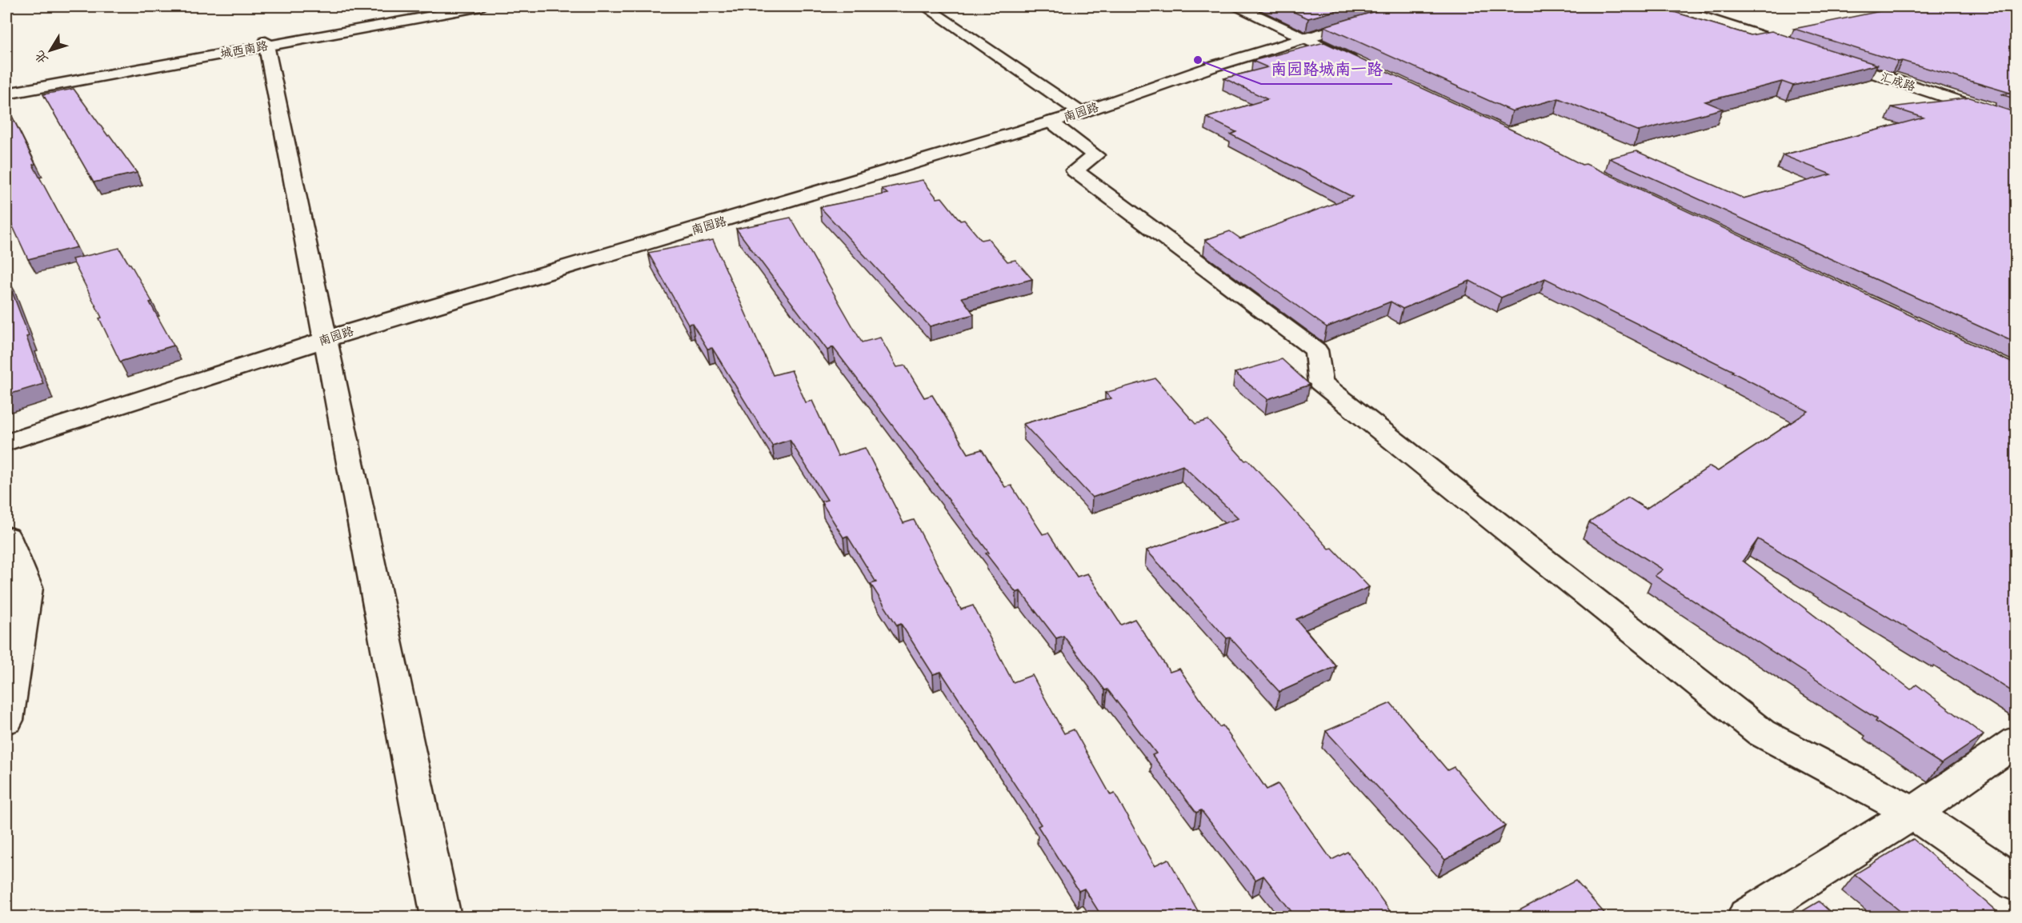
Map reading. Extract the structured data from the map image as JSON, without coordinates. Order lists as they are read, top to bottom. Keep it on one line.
{"streets":{"street":["城西南路","汇成路","南园路"]},"places":["南园路城南一路"],"north":"bottom left"}
